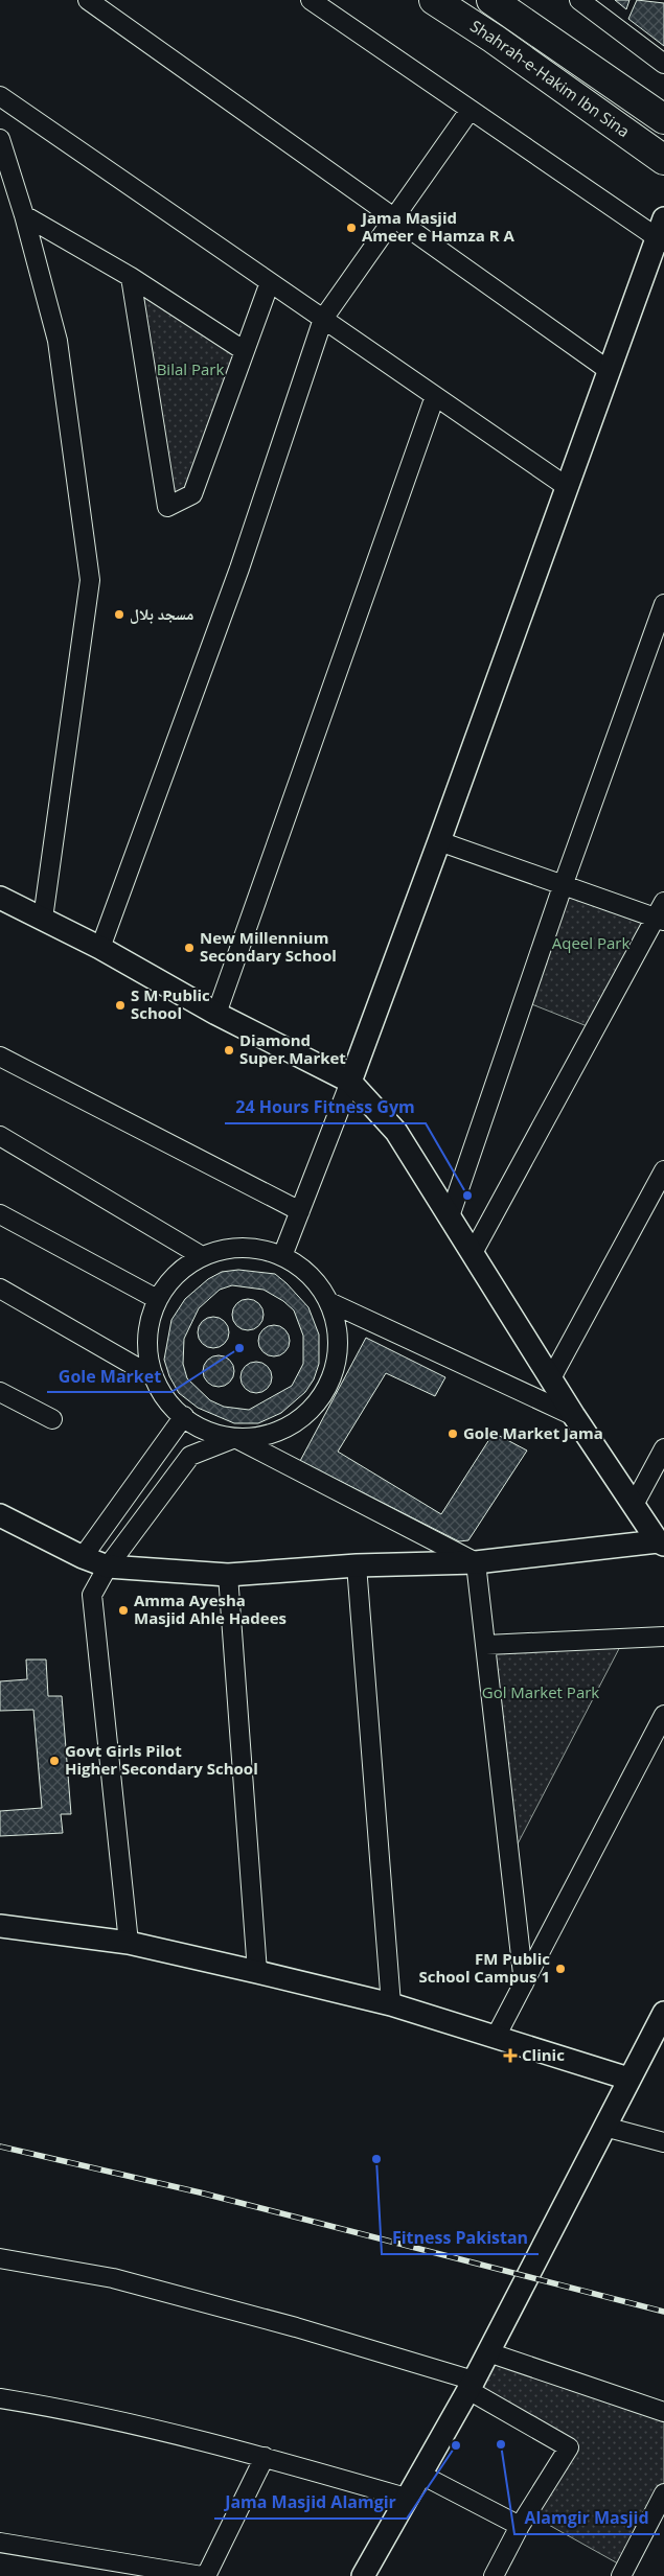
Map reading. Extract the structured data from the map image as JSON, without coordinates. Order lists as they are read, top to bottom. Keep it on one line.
{"streets":{"highway":["Shahrah-e-Hakim Ibn Sina"]},"parks":["Bilal Park","Aqeel Park","Gol Market Park"],"places":{"other":["Jama Masjid Ameer e Hamza R A","مسجد بلال","New Millennium Secondary School","S M Public School","Diamond Super Market","24 Hours Fitness Gym","Gole Market","Gole Market Jama","Amma Ayesha Masjid Ahle Hadees","Govt Girls Pilot Higher Secondary School","FM Public School Campus 1","Fitness Pakistan","Alamgir Masjid","Jama Masjid Alamgir"],"health":["Clinic"]}}
